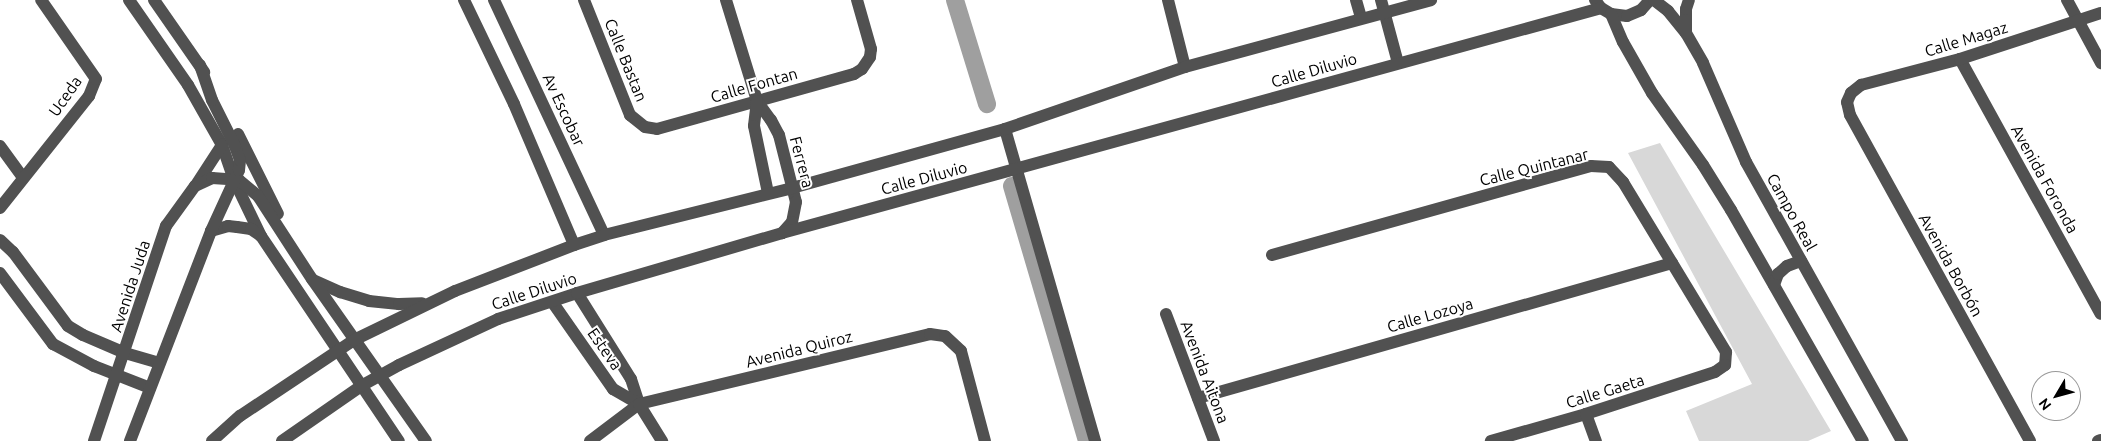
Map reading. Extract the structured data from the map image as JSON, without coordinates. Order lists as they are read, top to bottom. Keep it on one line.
{"streets":{"street":["Calle Magaz","Calle Bastan","Calle Diluvio","Calle Fontan","Uceda","Av Escobar","Ferrera","Calle Quintanar","Avenida Foronda","Campo Real","Avenida Borbón","Avenida Juda","Calle Lozoya","Esteva","Avenida Quiroz","Avenida Aitona","Calle Gaeta"]},"crossings":[["Calle Magaz","Avenida Foronda"],["Calle Magaz","Avenida Borbón"],["Calle Bastan","Calle Fontan"],["Calle Diluvio","Av Escobar"],["Calle Diluvio","Ferrera"],["Calle Diluvio","Esteva"],["Calle Fontan","Ferrera"],["Calle Quintanar","Calle Lozoya"],["Calle Quintanar","Calle Gaeta"],["Calle Lozoya","Avenida Aitona"],["Esteva","Avenida Quiroz"]],"north":"bottom left"}
